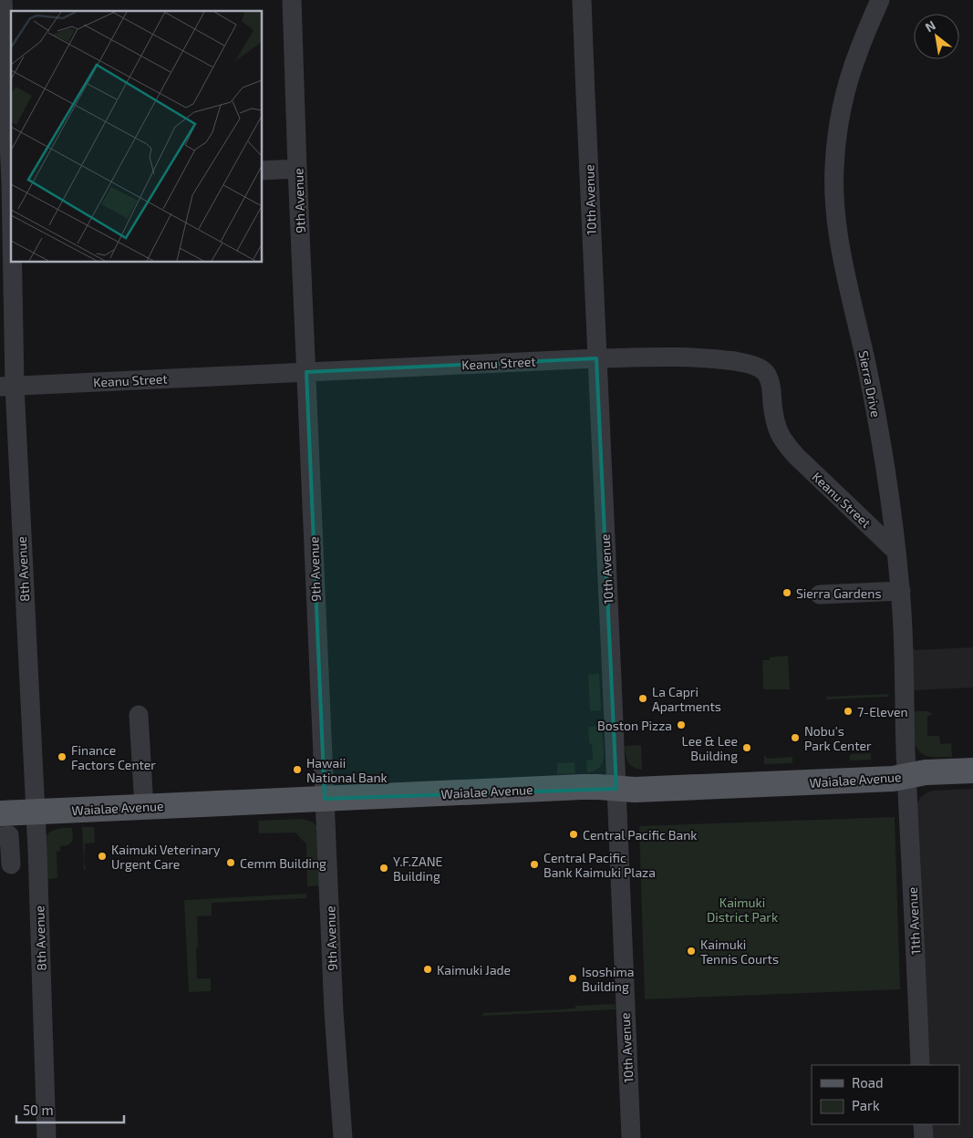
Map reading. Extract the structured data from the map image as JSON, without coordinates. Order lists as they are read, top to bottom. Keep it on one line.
{"streets":{"main road":["Waialae Avenue"],"street":["10th Avenue","9th Avenue","Keanu Street","Sierra Drive","8th Avenue","11th Avenue"]},"crossings":[["10th Avenue","Keanu Street"],["10th Avenue","Waialae Avenue"],["9th Avenue","Keanu Street"],["9th Avenue","Waialae Avenue"],["Keanu Street","Sierra Drive"],["Keanu Street","8th Avenue"],["Sierra Drive","Waialae Avenue"],["Sierra Drive","11th Avenue"],["8th Avenue","Waialae Avenue"],["Waialae Avenue","11th Avenue"]],"parks":["Kaimuki District Park"],"places":["Sierra Gardens","La Capri Apartments","7-Eleven","Boston Pizza","Nobu's Park Center","Lee & Lee Building","Finance Factors Center","Hawaii National Bank","Central Pacific Bank","Kaimuki Veterinary Urgent Care","Cemm Building","Central Pacific Bank Kaimuki Plaza","Y.F.ZANE Building","Kaimuki Tennis Courts","Kaimuki Jade","Isoshima Building"],"legend":["Road","Park"],"scale_bar":"50 m","north":"top left"}
